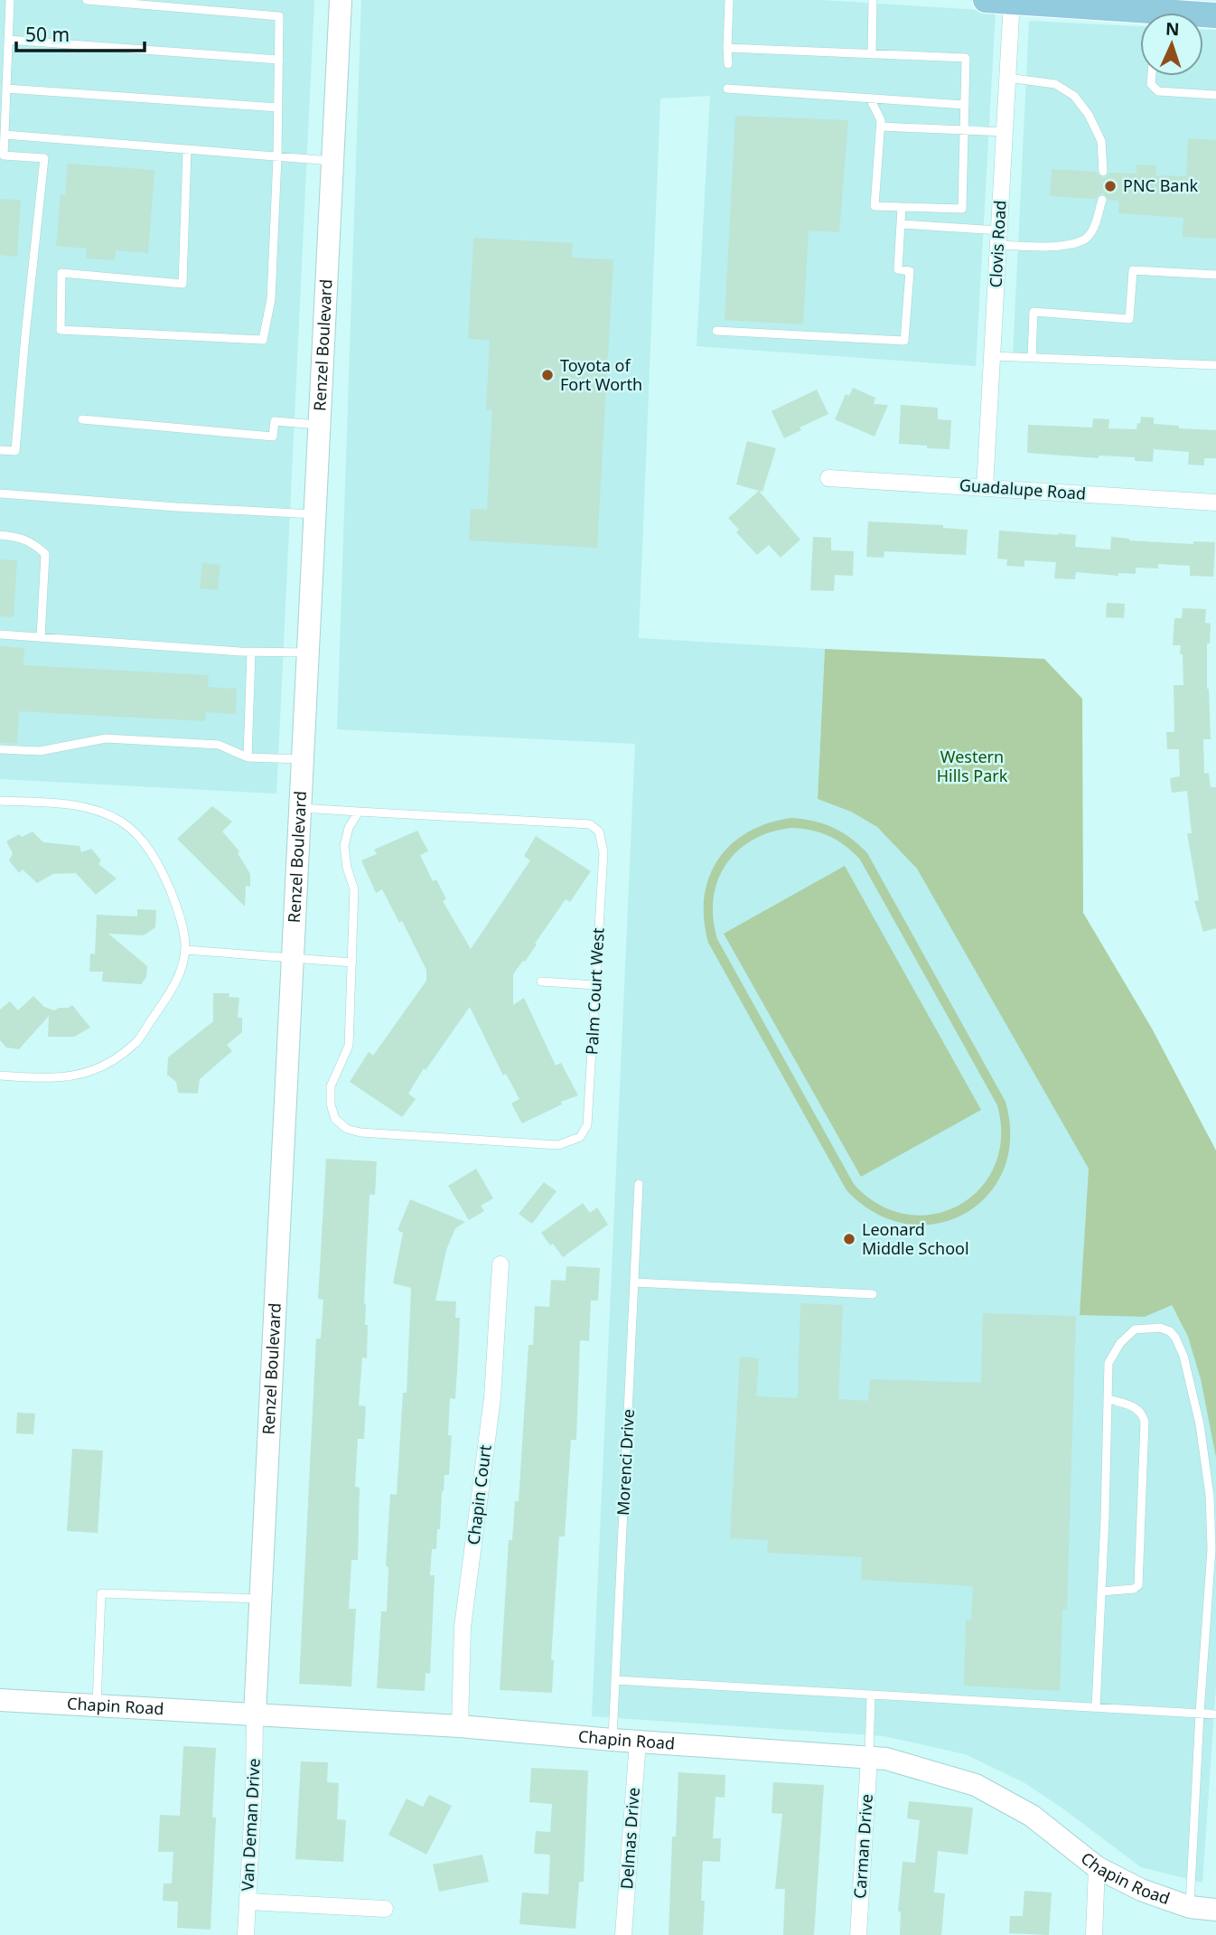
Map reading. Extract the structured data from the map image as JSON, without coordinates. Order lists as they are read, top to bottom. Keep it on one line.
{"streets":{"street":["Clovis Road","Renzel Boulevard","Guadalupe Road","Chapin Court","Chapin Road","Van Deman Drive","Delmas Drive","Carman Drive"],"lane":["Palm Court West","Morenci Drive"]},"crossings":[["Clovis Road","Guadalupe Road"],["Renzel Boulevard","Chapin Road"],["Renzel Boulevard","Van Deman Drive"],["Morenci Drive","Chapin Road"],["Chapin Court","Chapin Road"],["Chapin Road","Van Deman Drive"],["Chapin Road","Delmas Drive"],["Chapin Road","Carman Drive"]],"parks":["Western Hills Park"],"places":["PNC Bank","Toyota of Fort Worth","Leonard Middle School"],"scale_bar":"50 m","north":"top"}
